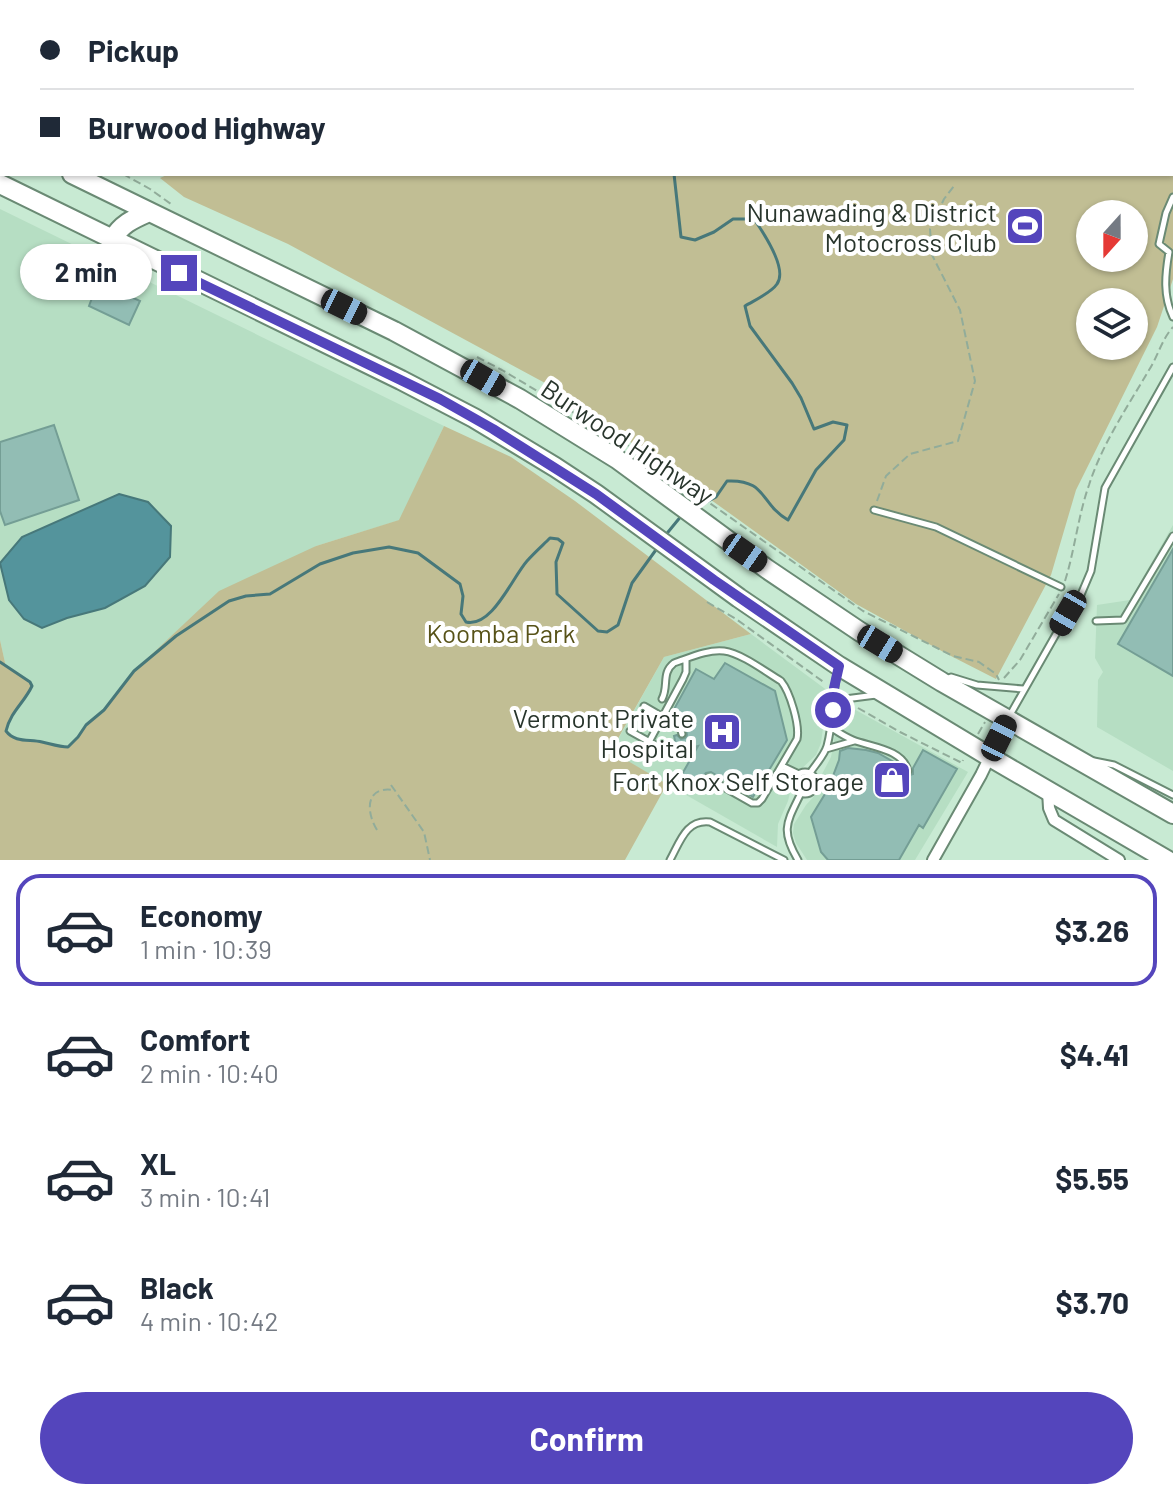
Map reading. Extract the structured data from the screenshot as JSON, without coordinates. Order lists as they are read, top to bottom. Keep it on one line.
{"streets":{"highway":["Burwood Highway"]},"parks":["Koomba Park"],"places":{"sports":["Nunawading & District Motocross Club"],"hospital":["Vermont Private Hospital"],"shop":["Fort Knox Self Storage"]},"north":"bottom","page":{"banner":["Pickup","Burwood Highway"],"bubble":"2 min","list":[{"name":"Economy","note":"1 min · 10:39","value":"$3.26"},{"name":"Comfort","note":"2 min · 10:40","value":"$4.41"},{"name":"XL","note":"3 min · 10:41","value":"$5.55"},{"name":"Black","note":"4 min · 10:42","value":"$3.70"}],"buttons":"Confirm"}}
